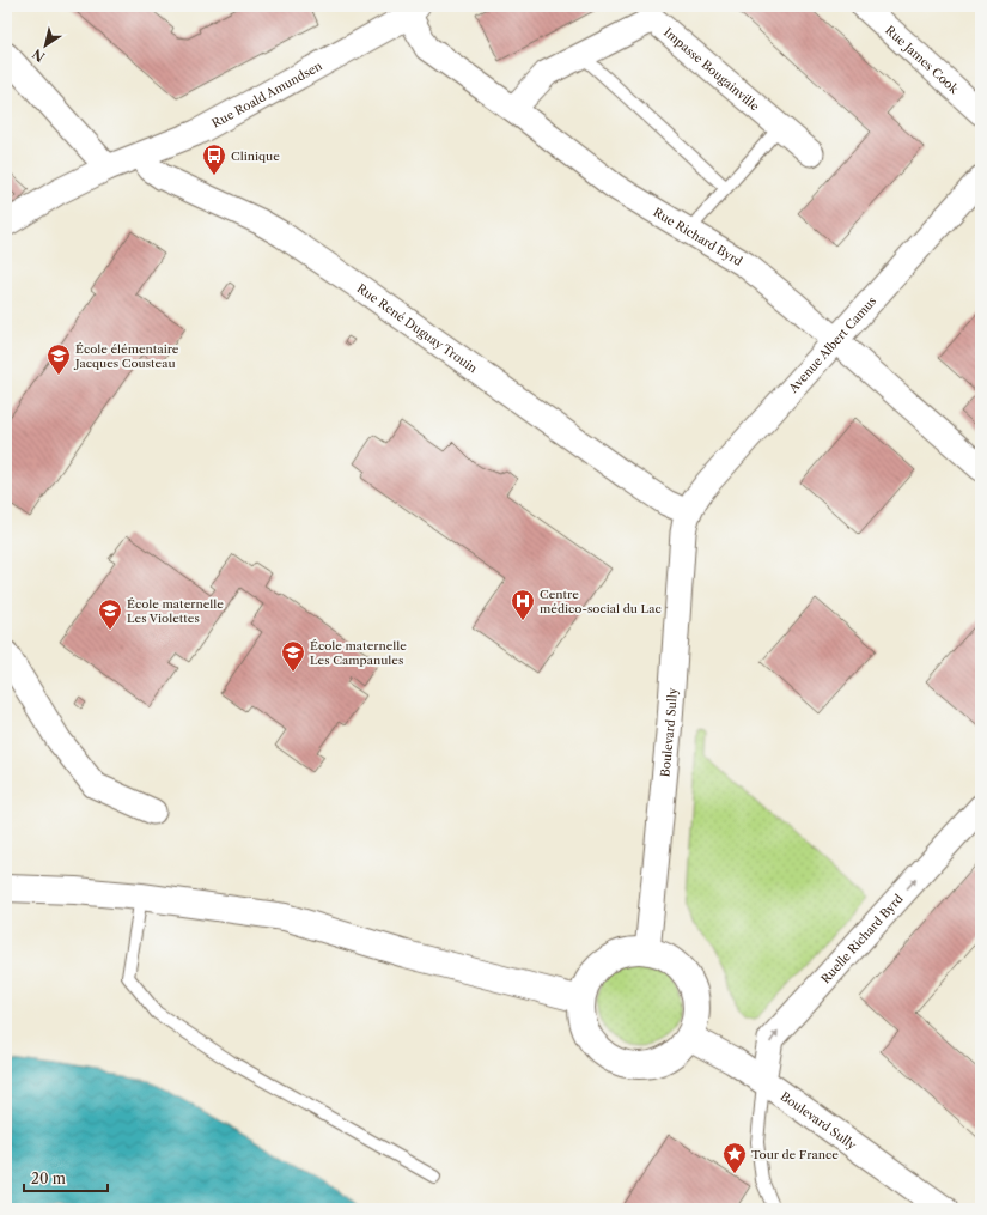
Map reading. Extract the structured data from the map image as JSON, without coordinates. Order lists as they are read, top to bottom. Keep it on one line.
{"streets":{"main road":["Boulevard Sully"],"street":["Rue James Cook","Impasse Bougainville","Rue Roald Amundsen","Rue Richard Byrd","Rue René Duguay Trouin","Avenue Albert Camus","Ruelle Richard Byrd"]},"crossings":[["Impasse Bougainville","Rue Richard Byrd"],["Rue Roald Amundsen","Rue Richard Byrd"],["Rue Roald Amundsen","Rue René Duguay Trouin"],["Rue Richard Byrd","Avenue Albert Camus"],["Rue René Duguay Trouin","Avenue Albert Camus"],["Rue René Duguay Trouin","Boulevard Sully"],["Avenue Albert Camus","Boulevard Sully"],["Boulevard Sully","Ruelle Richard Byrd"]],"one_way":["Ruelle Richard Byrd"],"places":{"bus stop":["Clinique"],"school or university":["École élémentaire Jacques Cousteau","École maternelle Les Violettes","École maternelle Les Campanules"],"hospital":["Centre médico-social du Lac"],"place":["Tour de France"]},"scale_bar":"20 m","north":"bottom left"}
